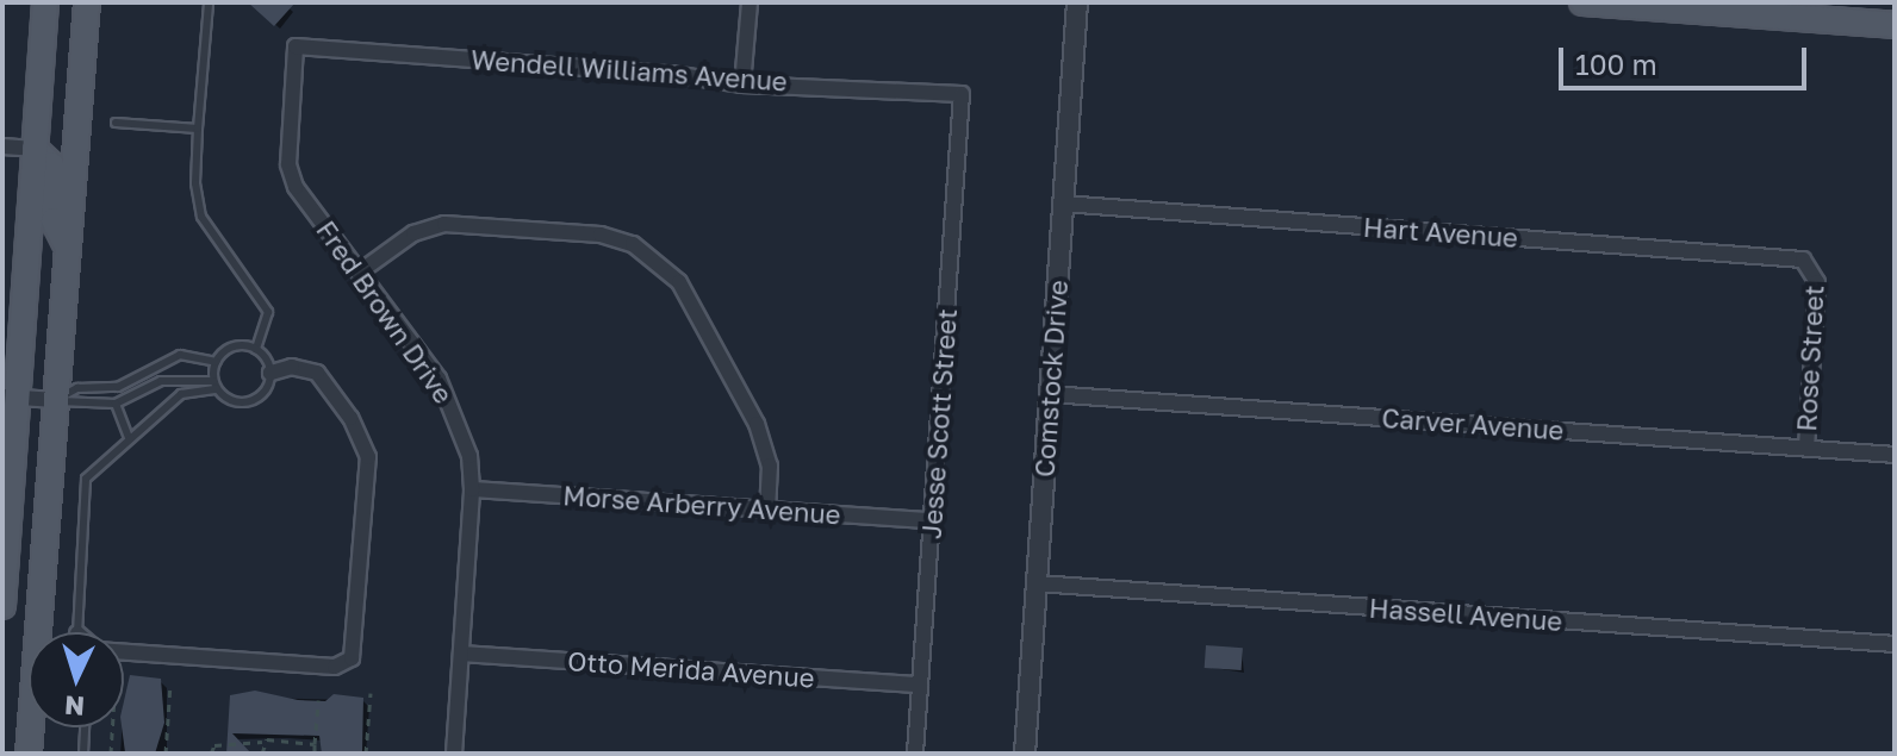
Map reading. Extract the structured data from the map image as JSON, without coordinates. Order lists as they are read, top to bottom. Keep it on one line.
{"streets":{"street":["Wendell Williams Avenue","Hart Avenue","Fred Brown Drive","Rose Street","Comstock Drive","Jesse Scott Street","Carver Avenue","Morse Arberry Avenue","Hassell Avenue","Otto Merida Avenue"]},"crossings":[["Wendell Williams Avenue","Fred Brown Drive"],["Wendell Williams Avenue","Jesse Scott Street"],["Hart Avenue","Rose Street"],["Hart Avenue","Comstock Drive"],["Fred Brown Drive","Morse Arberry Avenue"],["Fred Brown Drive","Otto Merida Avenue"],["Rose Street","Carver Avenue"],["Comstock Drive","Carver Avenue"],["Comstock Drive","Hassell Avenue"],["Jesse Scott Street","Morse Arberry Avenue"],["Jesse Scott Street","Otto Merida Avenue"]],"scale_bar":"100 m","north":"bottom"}
